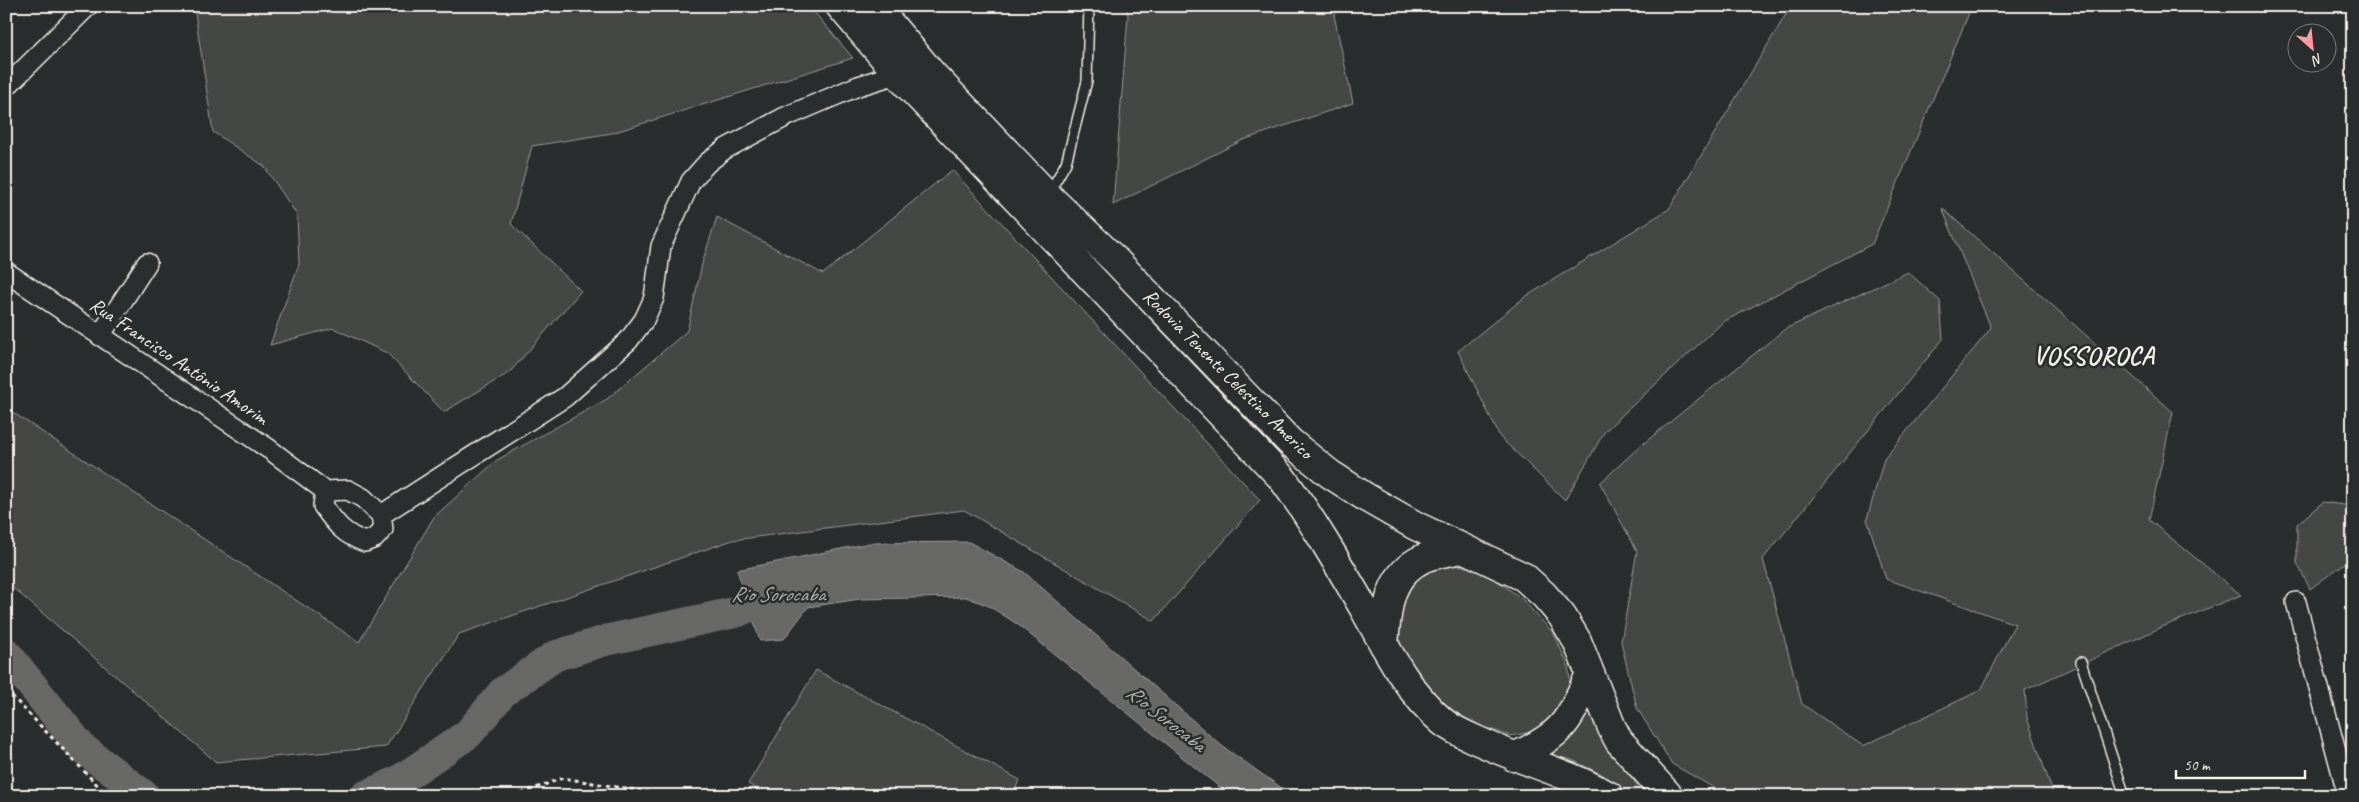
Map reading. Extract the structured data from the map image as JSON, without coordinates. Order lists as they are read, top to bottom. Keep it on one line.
{"streets":{"highway":["Rodovia Tenente Celestino Americo"],"street":["Rua Francisco Antônio Amorim"]},"districts":["VOSSOROCA"],"water":["Rio Sorocaba"],"scale_bar":"50 m","north":"bottom right"}
